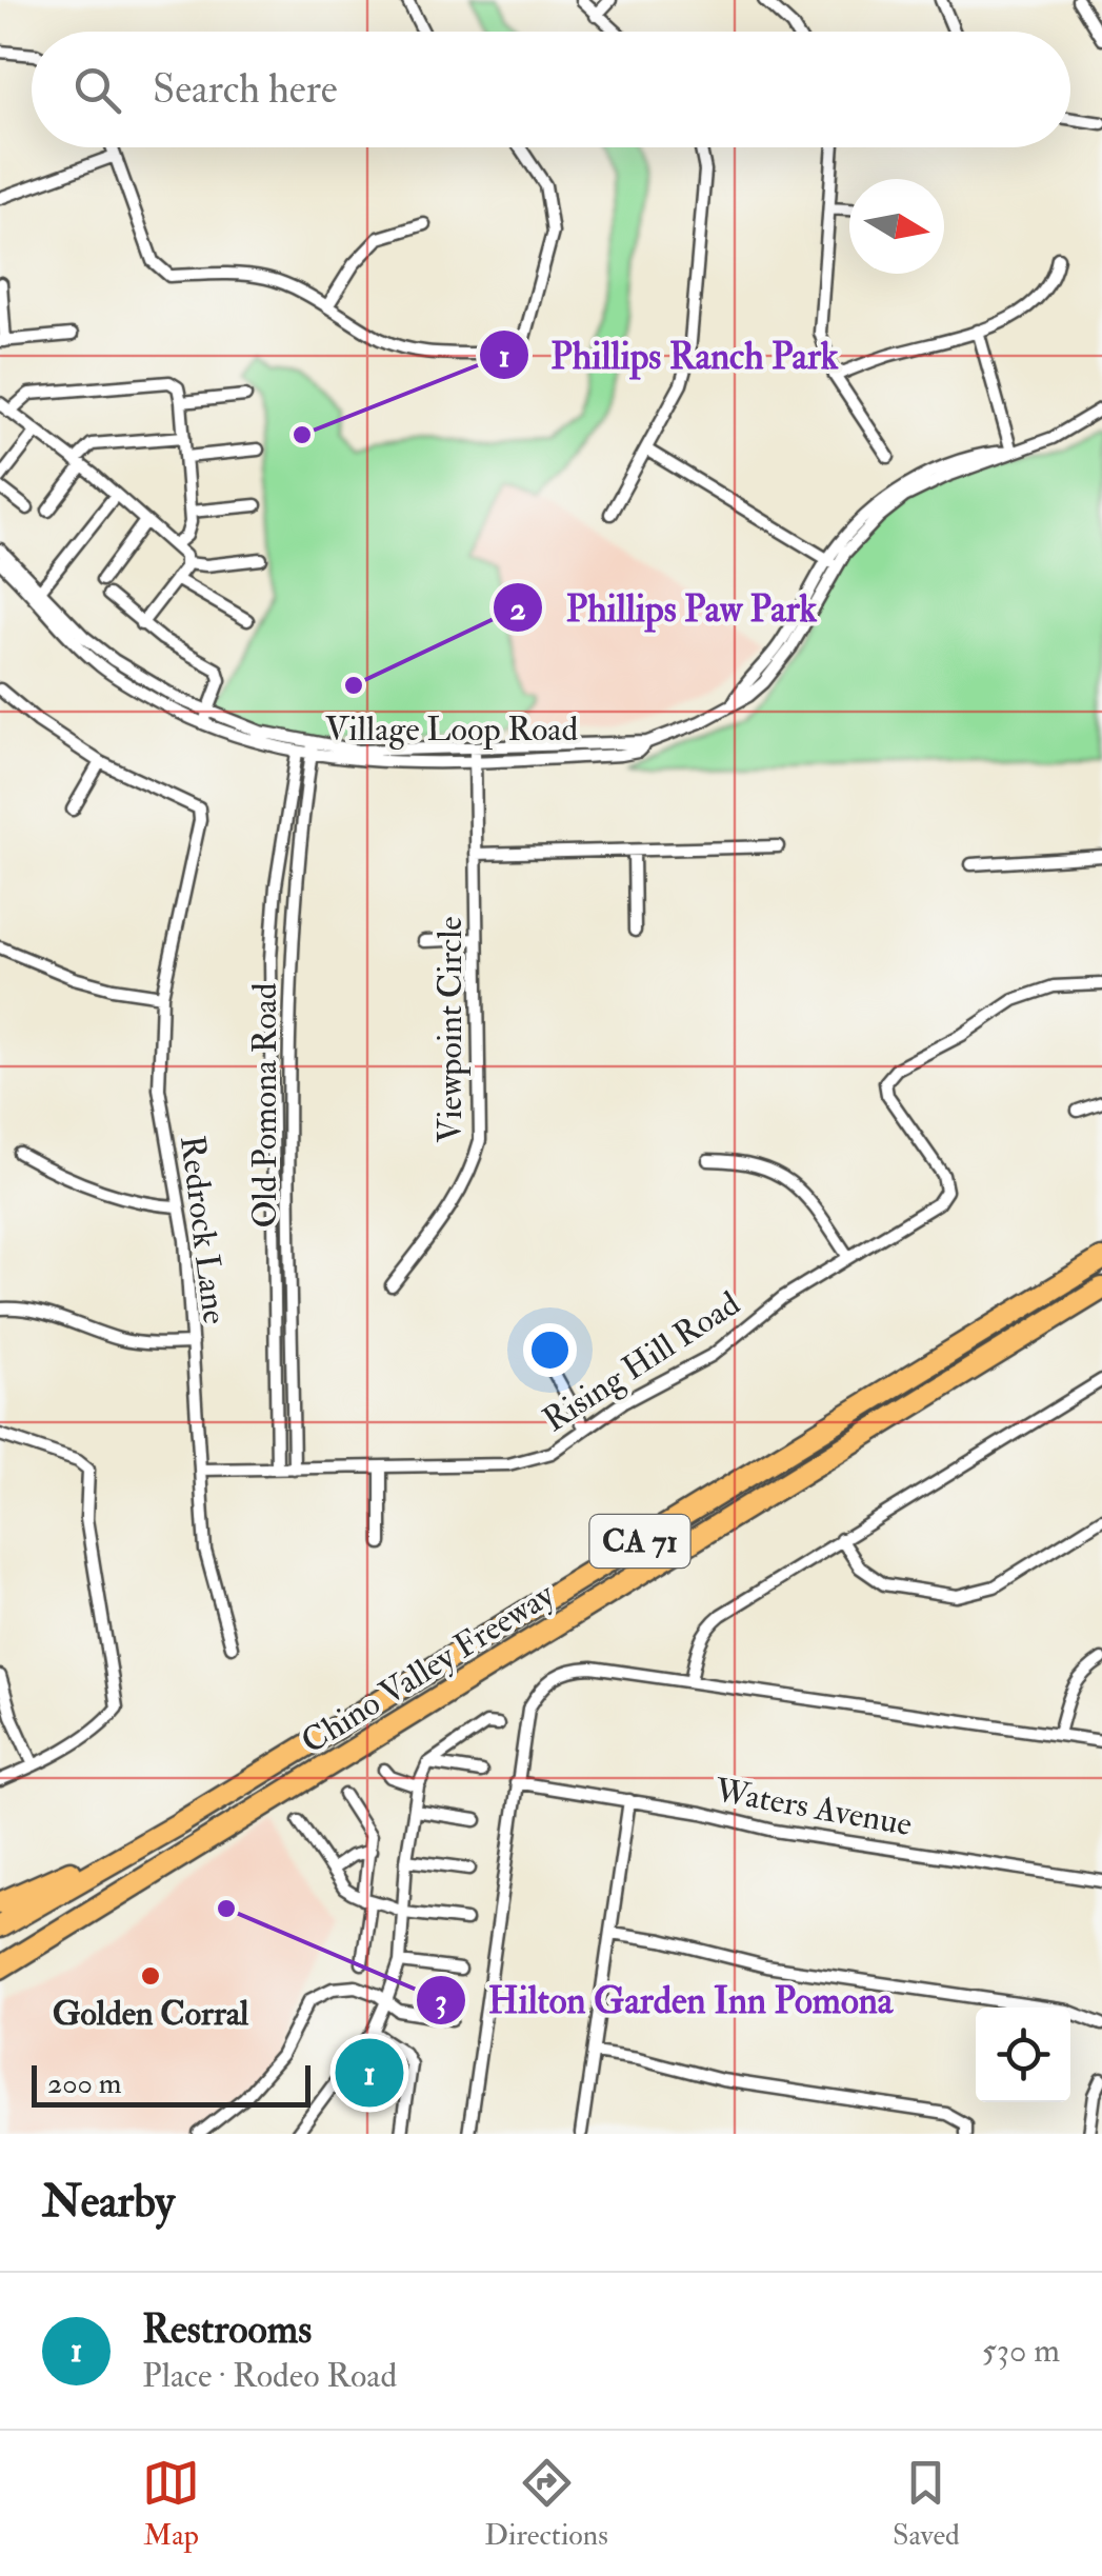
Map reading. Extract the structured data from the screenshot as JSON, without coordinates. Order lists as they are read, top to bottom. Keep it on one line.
{"streets":{"highway":["CA 71","Chino Valley Freeway"],"street":["Village Loop Road","Viewpoint Circle","Old Pomona Road","Redrock Lane","Rising Hill Road","Waters Avenue"]},"crossings":[["Village Loop Road","Viewpoint Circle"],["Village Loop Road","Old Pomona Road"],["Old Pomona Road","Rising Hill Road"],["Redrock Lane","Rising Hill Road"]],"places":["Phillips Ranch Park","Phillips Paw Park","Hilton Garden Inn Pomona","Golden Corral"],"scale_bar":"200 m","north":"right","page":{"search":"Search here","pins":"1","scale":"200 m","heading":"Nearby","list":[{"mark":"1","name":"Restrooms","note":"Place · Rodeo Road","value":"530 m"}],"nav":["Map","Directions","Saved"]}}
